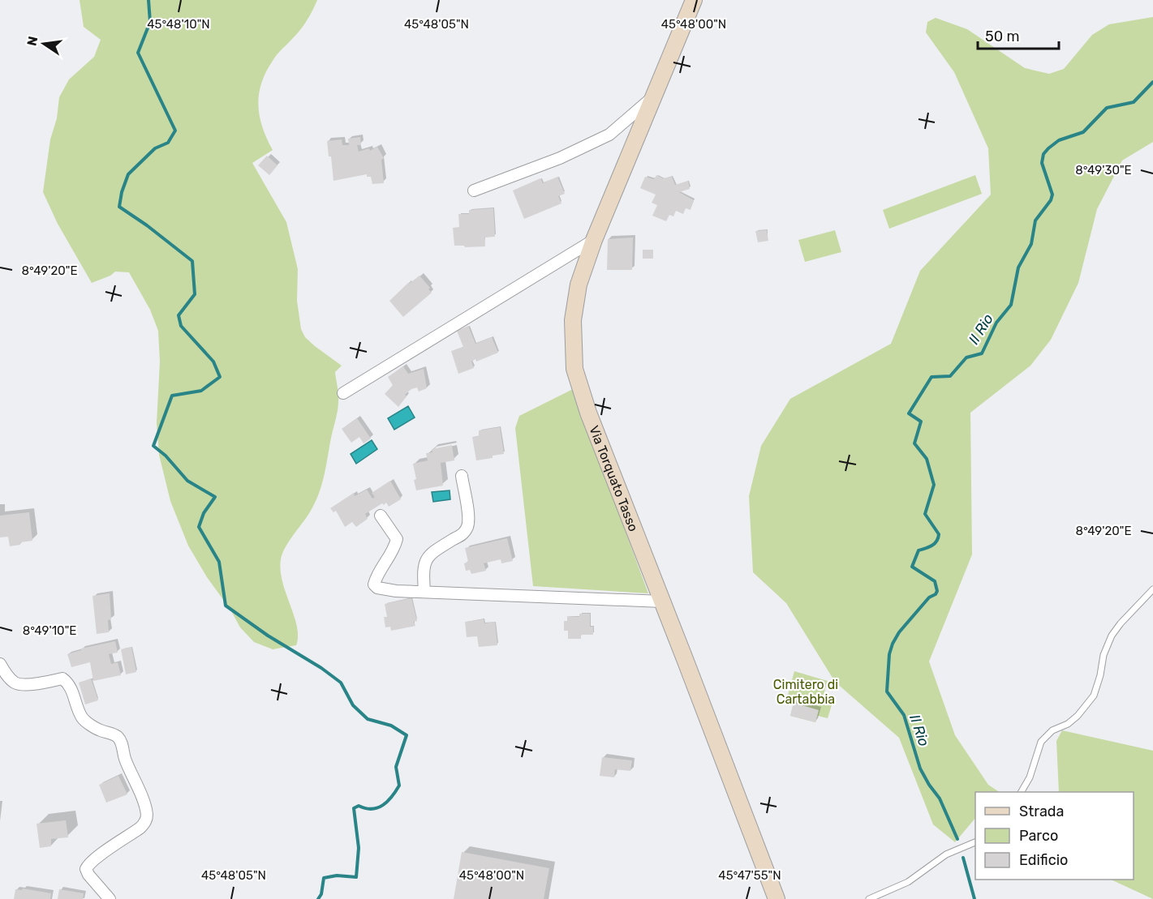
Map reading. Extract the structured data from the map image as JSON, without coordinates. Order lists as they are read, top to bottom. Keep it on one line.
{"streets":{"street":["Via Torquato Tasso"]},"water":["Il Rio"],"parks":["Cimitero di Cartabbia"],"legend":["Strada","Parco","Edificio"],"scale_bar":"50 m","north":"left","coordinates":["45°48'10\"N","45°48'05\"N","45°48'00\"N","8°49'30\"E","8°49'20\"E","8°49'10\"E","45°47'55\"N"]}
